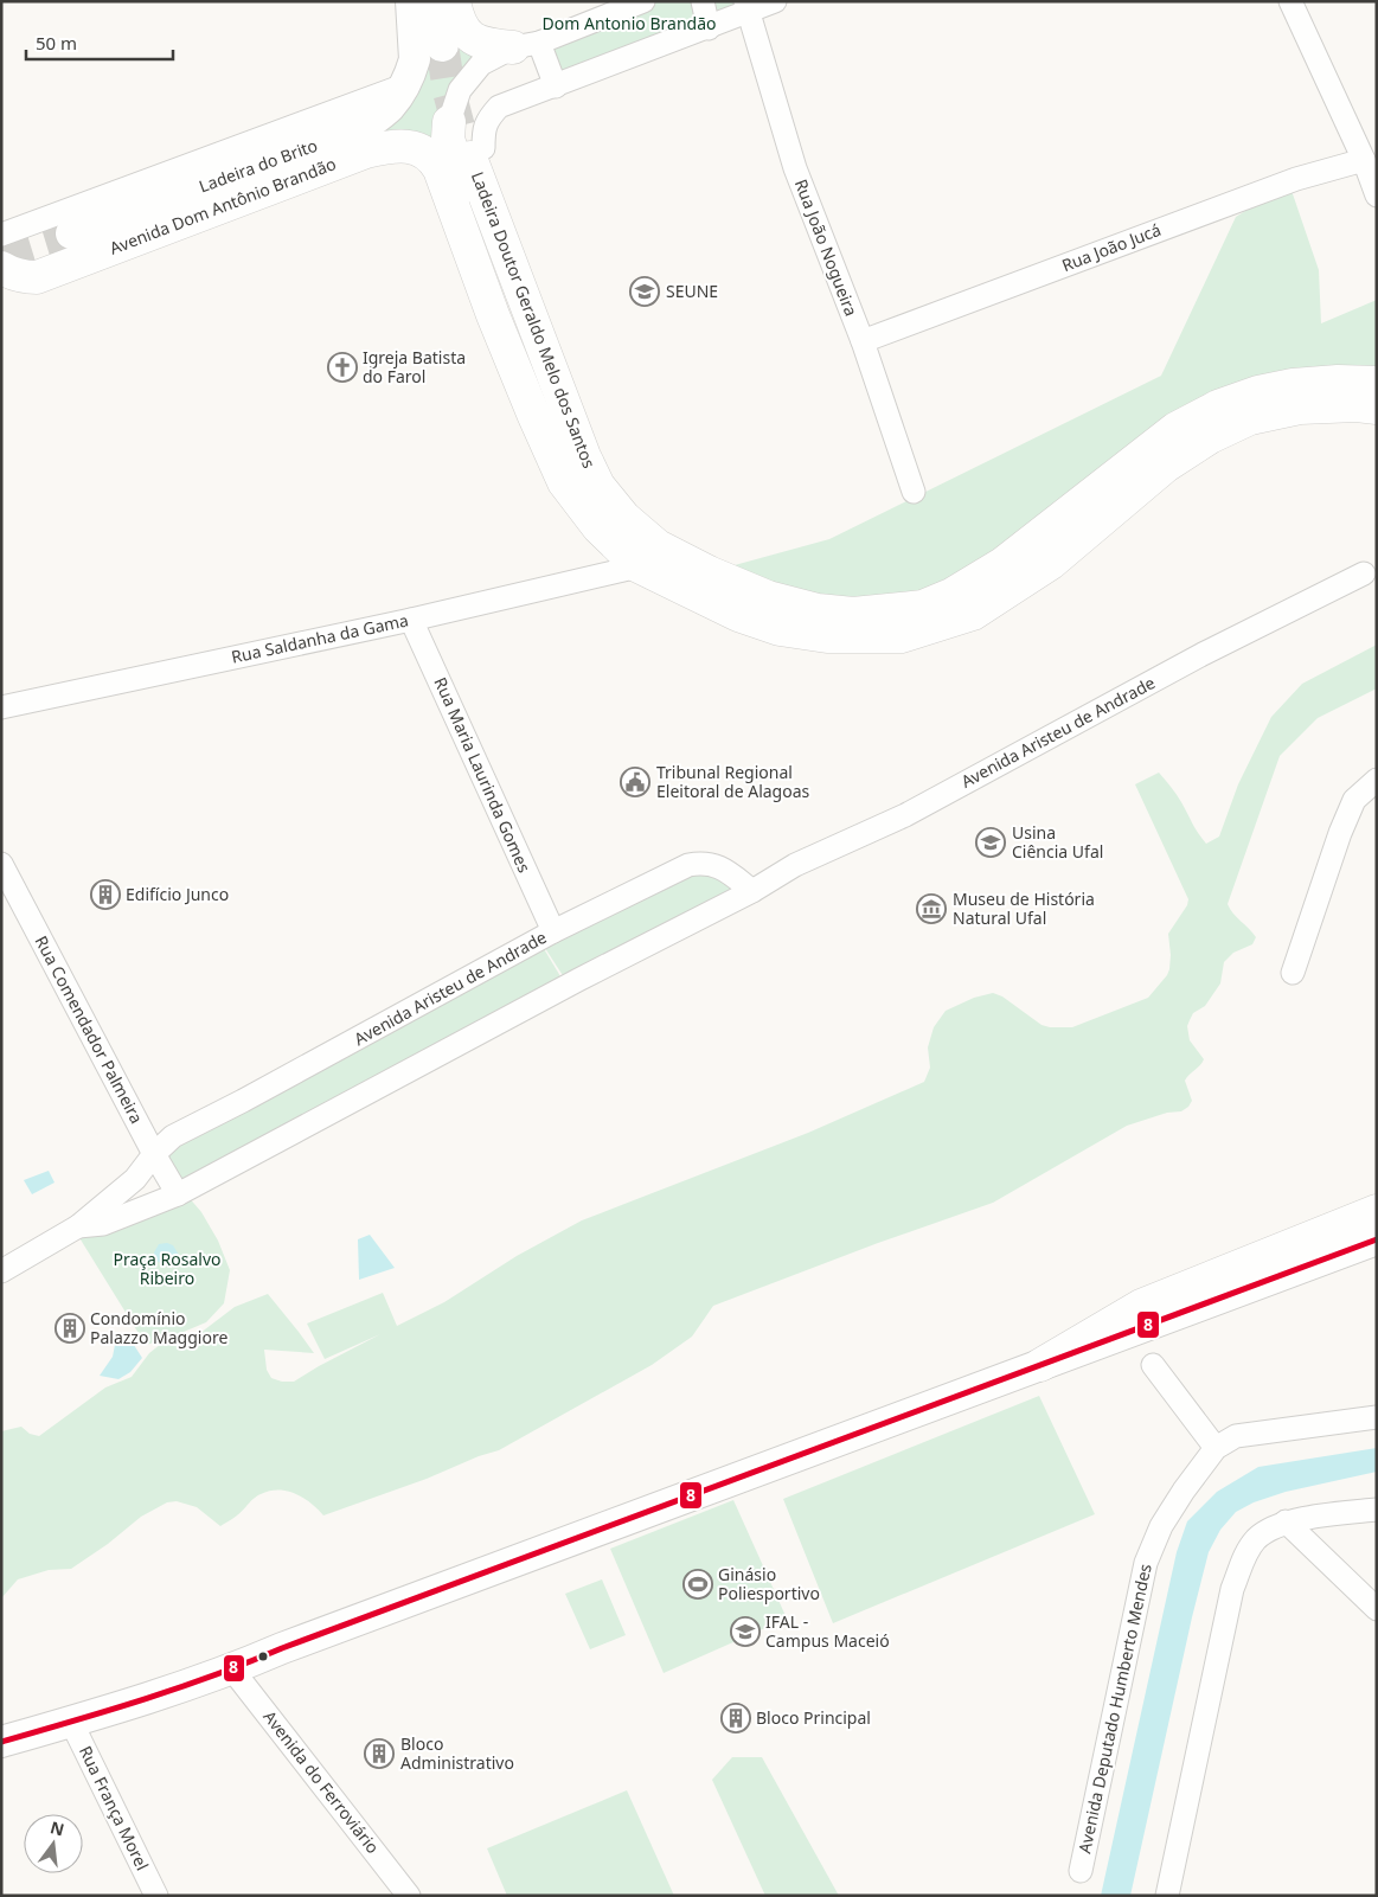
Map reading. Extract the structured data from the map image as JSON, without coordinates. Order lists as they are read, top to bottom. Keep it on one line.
{"streets":{"highway":["Avenida Dom Antônio Brandão","Ladeira Doutor Geraldo Melo dos Santos"],"main road":["Ladeira do Brito"],"street":["Rua João Nogueira","Rua João Jucá","Rua Saldanha da Gama","Avenida Aristeu de Andrade","Rua Maria Laurinda Gomes","Rua Comendador Palmeira","Avenida Deputado Humberto Mendes","Avenida do Ferroviário","Rua França Morel"]},"crossings":[["Avenida Dom Antônio Brandão","Ladeira Doutor Geraldo Melo dos Santos"],["Rua João Nogueira","Rua João Jucá"],["Ladeira Doutor Geraldo Melo dos Santos","Rua Saldanha da Gama"],["Rua Saldanha da Gama","Rua Maria Laurinda Gomes"],["Avenida Aristeu de Andrade","Rua Maria Laurinda Gomes"],["Avenida Aristeu de Andrade","Rua Comendador Palmeira"]],"parks":["Dom Antonio Brandão","Praça Rosalvo Ribeiro"],"places":{"school or university":["SEUNE","Usina Ciência Ufal","IFAL - Campus Maceió"],"church":["Igreja Batista do Farol"],"public building":["Tribunal Regional Eleitoral de Alagoas"],"building":["Edifício Junco","Condomínio Palazzo Maggiore","Bloco Principal","Bloco Administrativo"],"museum":["Museu de História Natural Ufal"],"sports":["Ginásio Poliesportivo"]},"lines":["transit line 8"],"scale_bar":"50 m","north":"top"}
